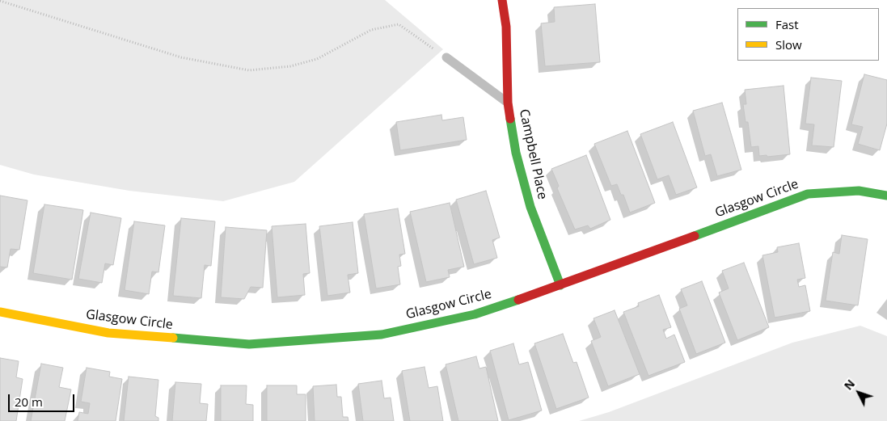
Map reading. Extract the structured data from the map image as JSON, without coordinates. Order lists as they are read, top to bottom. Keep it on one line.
{"streets":{"street":["Campbell Place","Glasgow Circle"]},"crossings":[["Campbell Place","Glasgow Circle"]],"legend":["Fast","Slow"],"scale_bar":"20 m","north":"top left"}
